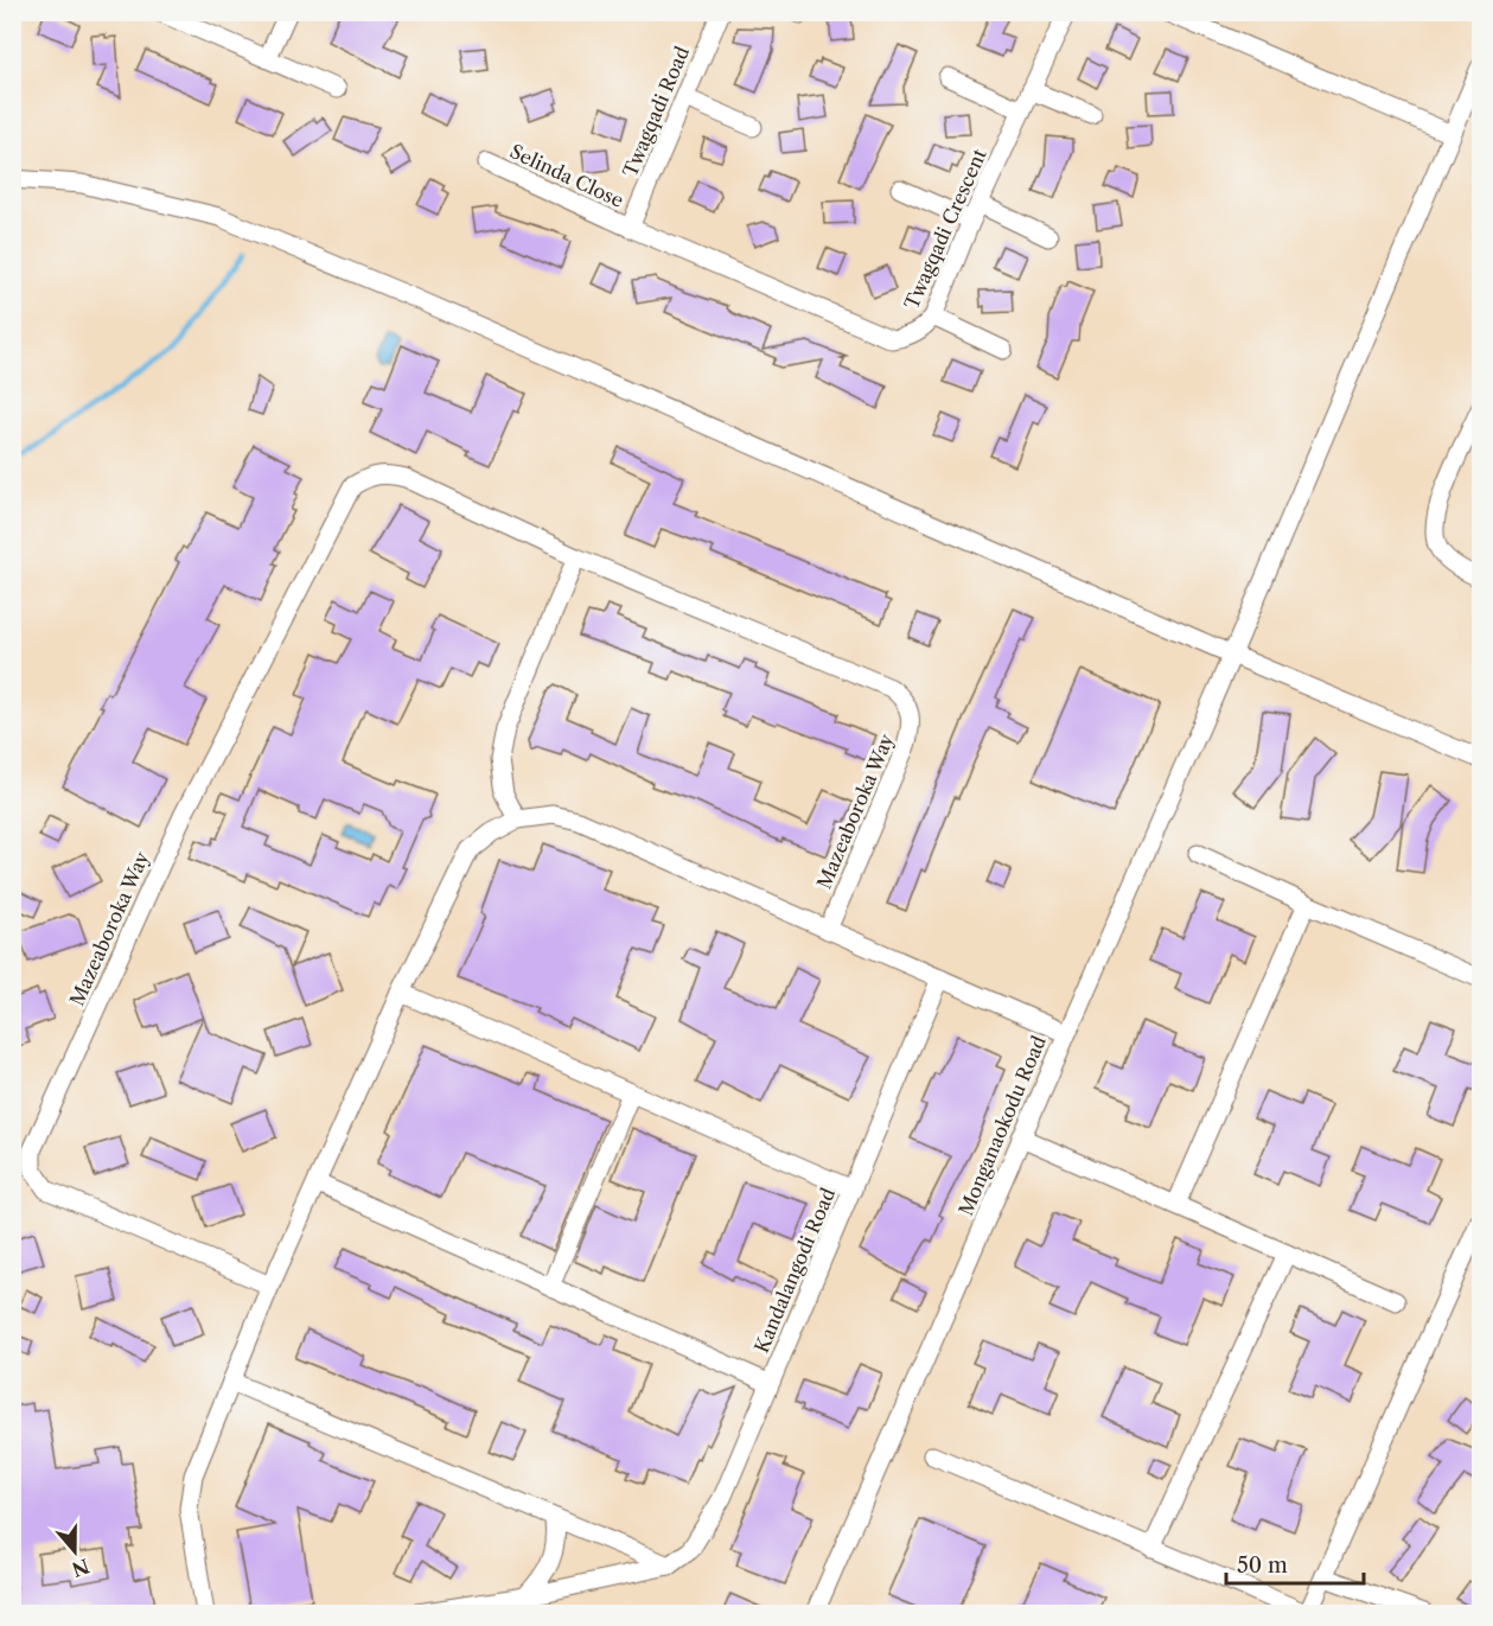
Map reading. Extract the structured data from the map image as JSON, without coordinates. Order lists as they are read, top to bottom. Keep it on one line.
{"streets":{"street":["Twagqadi Road","Selinda Close","Twagqadi Crescent","Mazeaboroka Way","Monganaokodu Road","Kandalangodi Road"]},"crossings":[["Twagqadi Road","Selinda Close"],["Twagqadi Road","Twagqadi Crescent"],["Selinda Close","Twagqadi Crescent"]],"scale_bar":"50 m","north":"bottom"}
